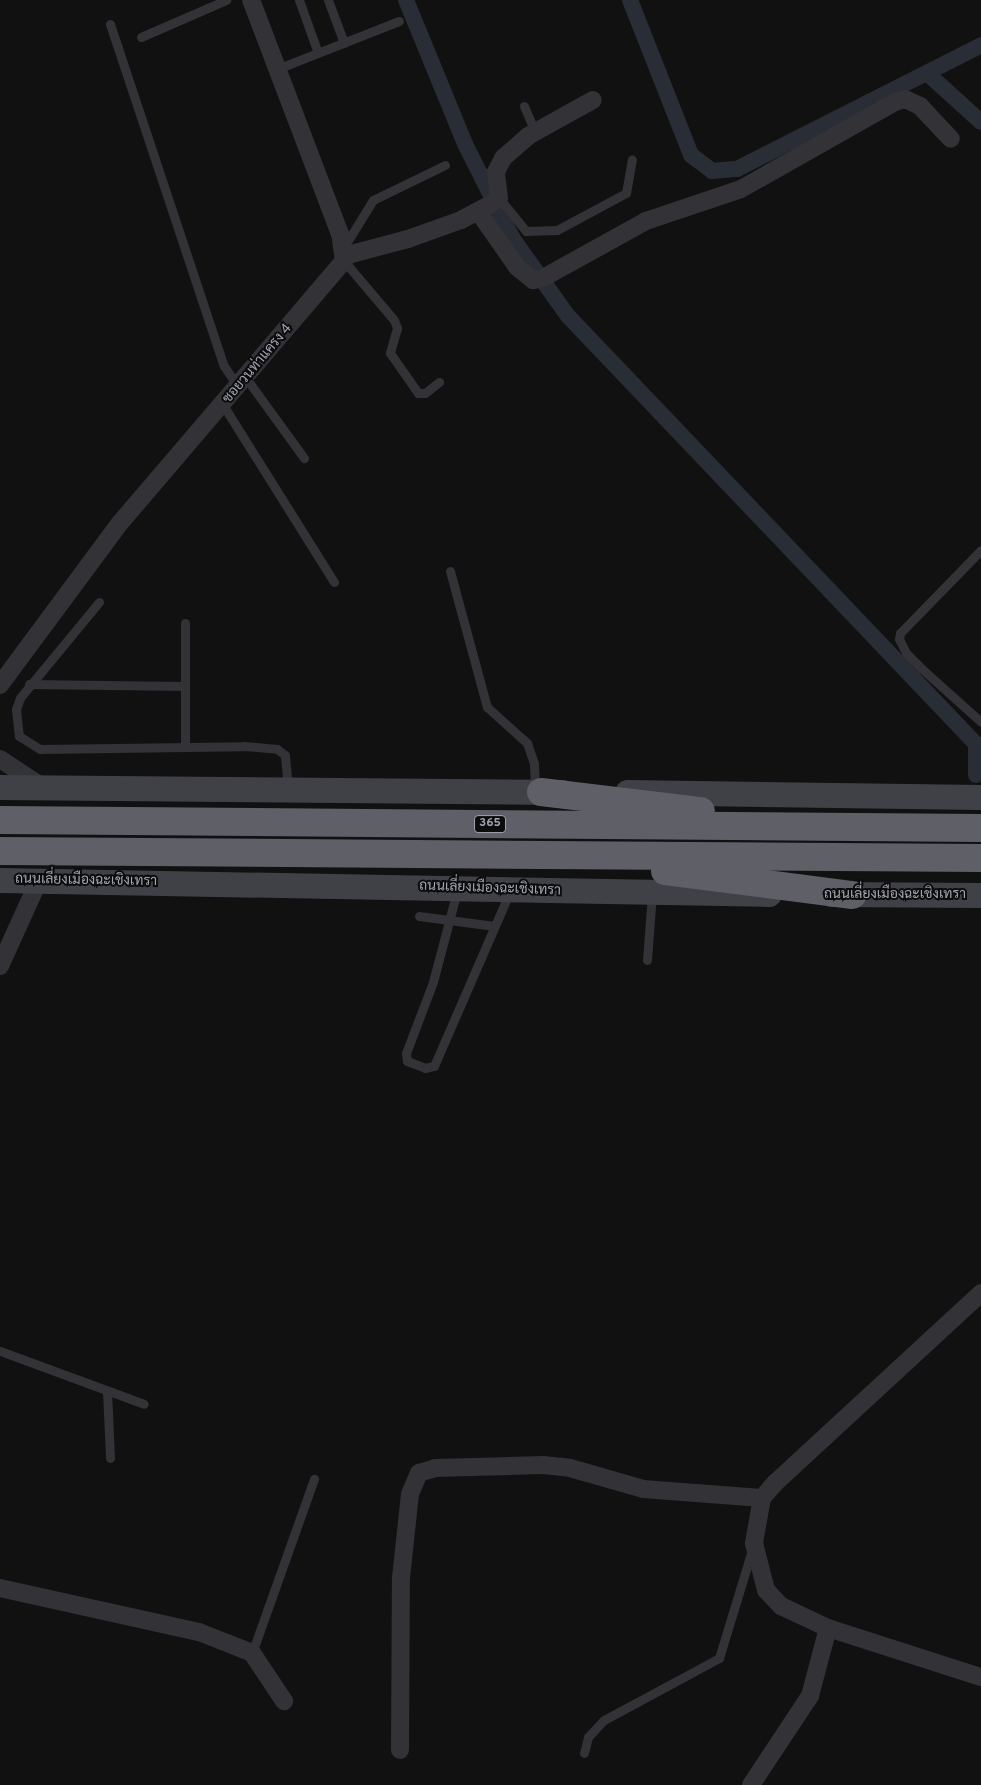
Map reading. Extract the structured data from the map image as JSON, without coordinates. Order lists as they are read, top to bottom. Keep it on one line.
{"streets":{"highway":["365","ถนนเลี่ยงเมืองฉะเชิงเทรา"],"street":["ซอยวนท่าแครง 4"]}}
